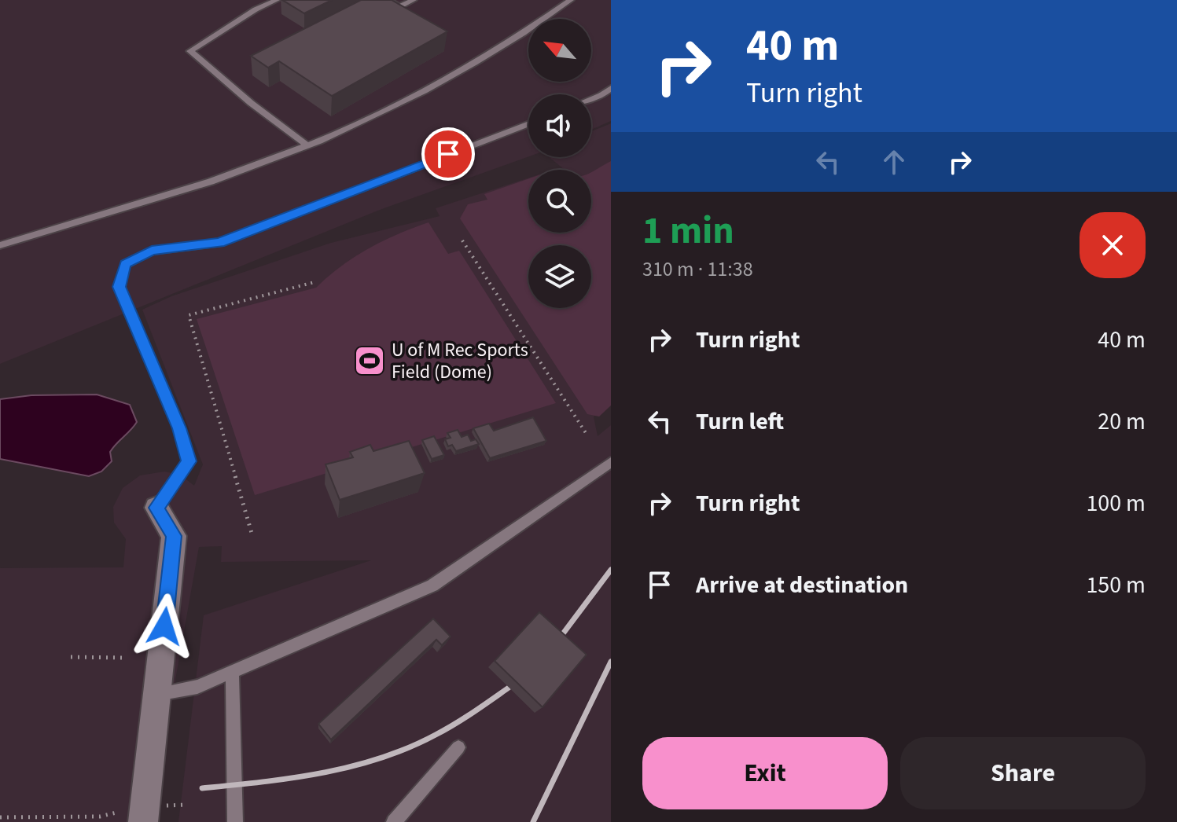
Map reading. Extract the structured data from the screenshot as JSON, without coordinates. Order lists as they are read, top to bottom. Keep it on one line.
{"places":{"sports":["U of M Rec Sports Field (Dome)"]},"north":"top left","page":{"turn":["40 m","Turn right"],"heading":["1 min","310 m · 11:38"],"list":[{"name":"Turn right","value":"40 m"},{"name":"Turn left","value":"20 m"},{"name":"Turn right","value":"100 m"},{"name":"Arrive at destination","value":"150 m"}],"buttons":["Exit","Share"]}}
